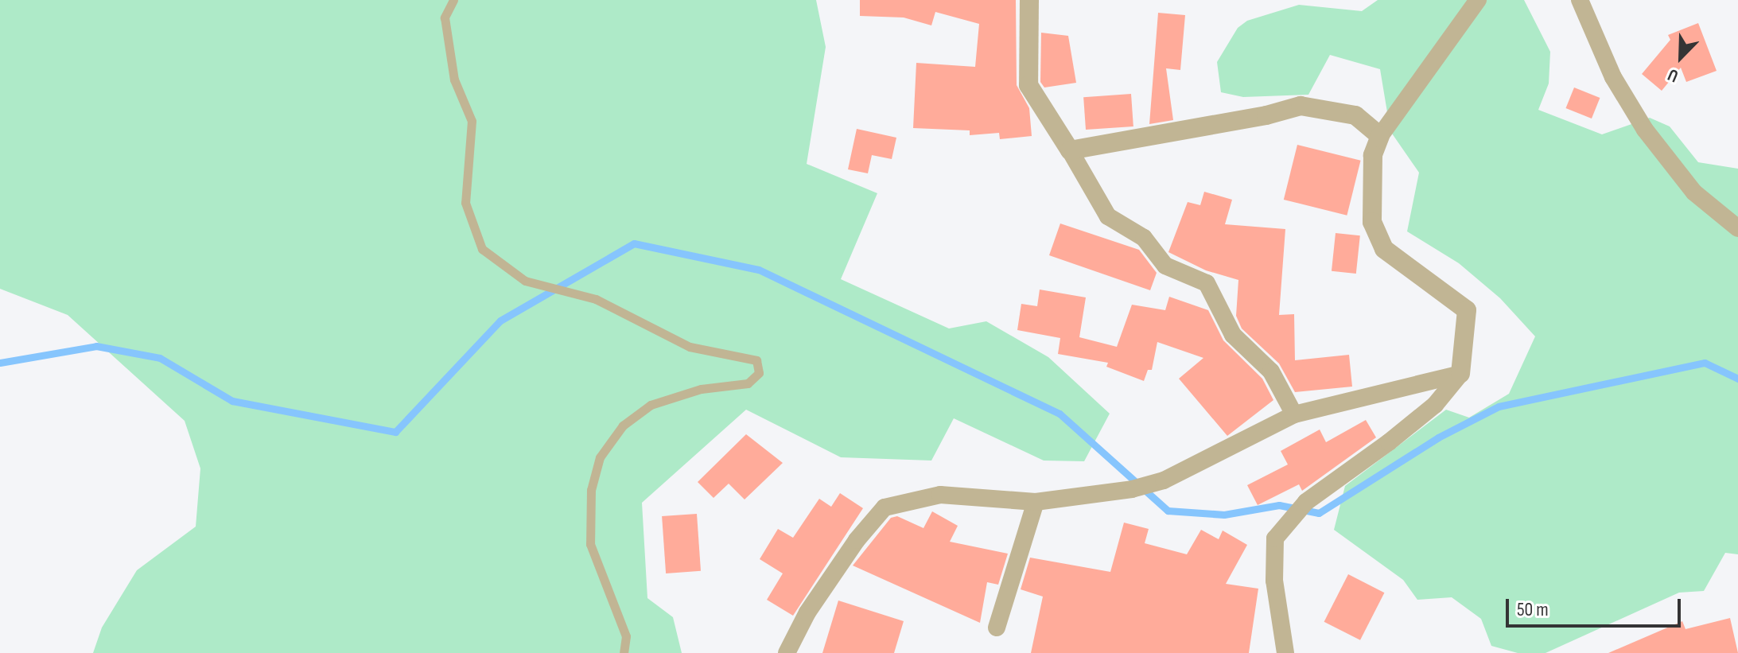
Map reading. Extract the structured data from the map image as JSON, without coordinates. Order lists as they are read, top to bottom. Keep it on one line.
{"scale_bar":"50 m","north":"bottom left"}
